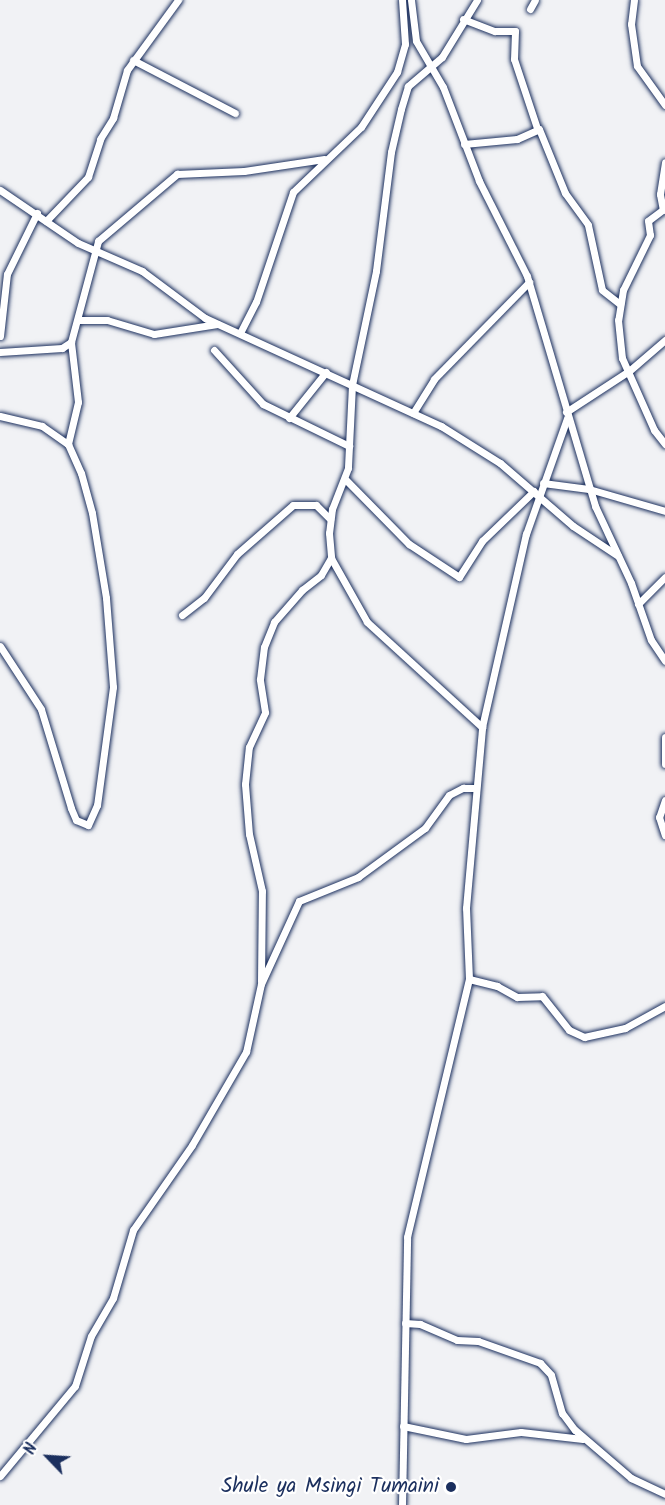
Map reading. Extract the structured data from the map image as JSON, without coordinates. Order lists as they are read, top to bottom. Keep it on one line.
{"places":["Shule ya Msingi Tumaini"],"north":"top left"}
